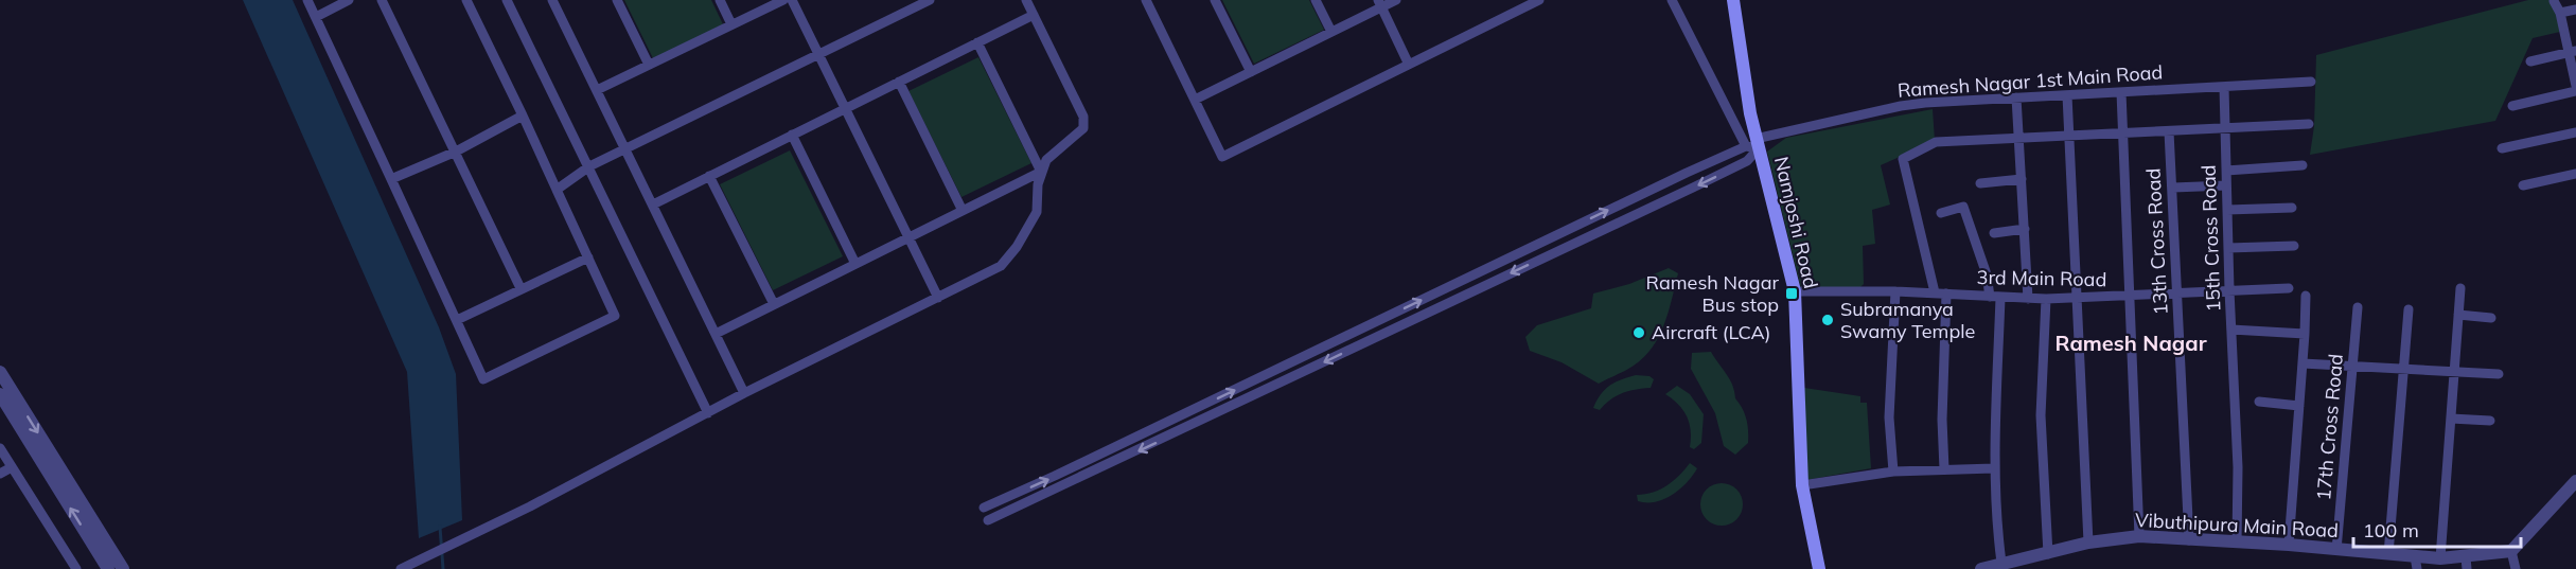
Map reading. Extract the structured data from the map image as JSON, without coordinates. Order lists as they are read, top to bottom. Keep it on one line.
{"streets":{"main road":["Namjoshi Road"],"street":["Ramesh Nagar 1st Main Road","15th Cross Road","13th Cross Road","3rd Main Road","17th Cross Road","Vibuthipura Main Road"]},"crossings":[["Ramesh Nagar 1st Main Road","Namjoshi Road"],["Ramesh Nagar 1st Main Road","15th Cross Road"],["Namjoshi Road","3rd Main Road"],["15th Cross Road","3rd Main Road"],["15th Cross Road","Vibuthipura Main Road"],["13th Cross Road","3rd Main Road"],["13th Cross Road","Vibuthipura Main Road"],["17th Cross Road","Vibuthipura Main Road"]],"districts":["Ramesh Nagar"],"places":{"transit":["Ramesh Nagar Bus stop"],"other":["Subramanya Swamy Temple","Aircraft (LCA)"]},"scale_bar":"100 m"}
